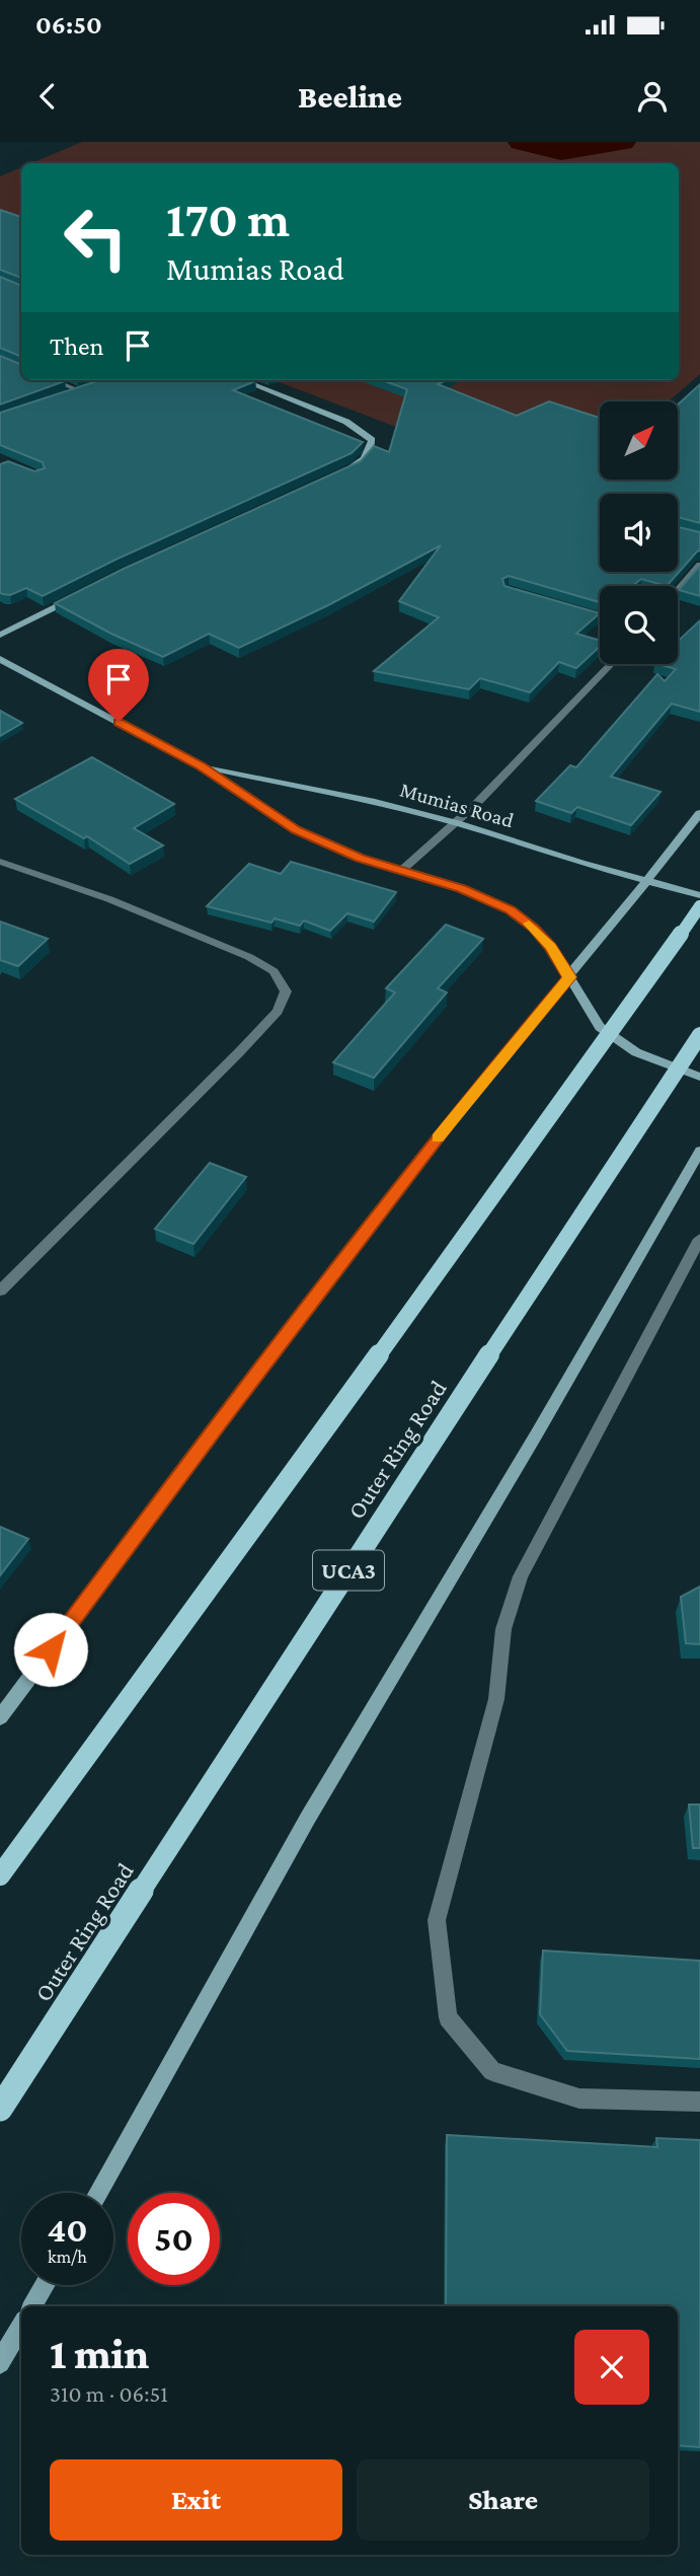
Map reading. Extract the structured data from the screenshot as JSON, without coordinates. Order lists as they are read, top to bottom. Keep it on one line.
{"streets":{"main road":["Mumias Road","Outer Ring Road","UCA3"]},"north":"top right","page":{"status":"06:50","header":"Beeline","turn":["170 m","Mumias Road"],"then":"Then","speed":"40 km/h","limit":"50","heading":["1 min","310 m · 06:51"],"buttons":["Exit","Share"]}}
